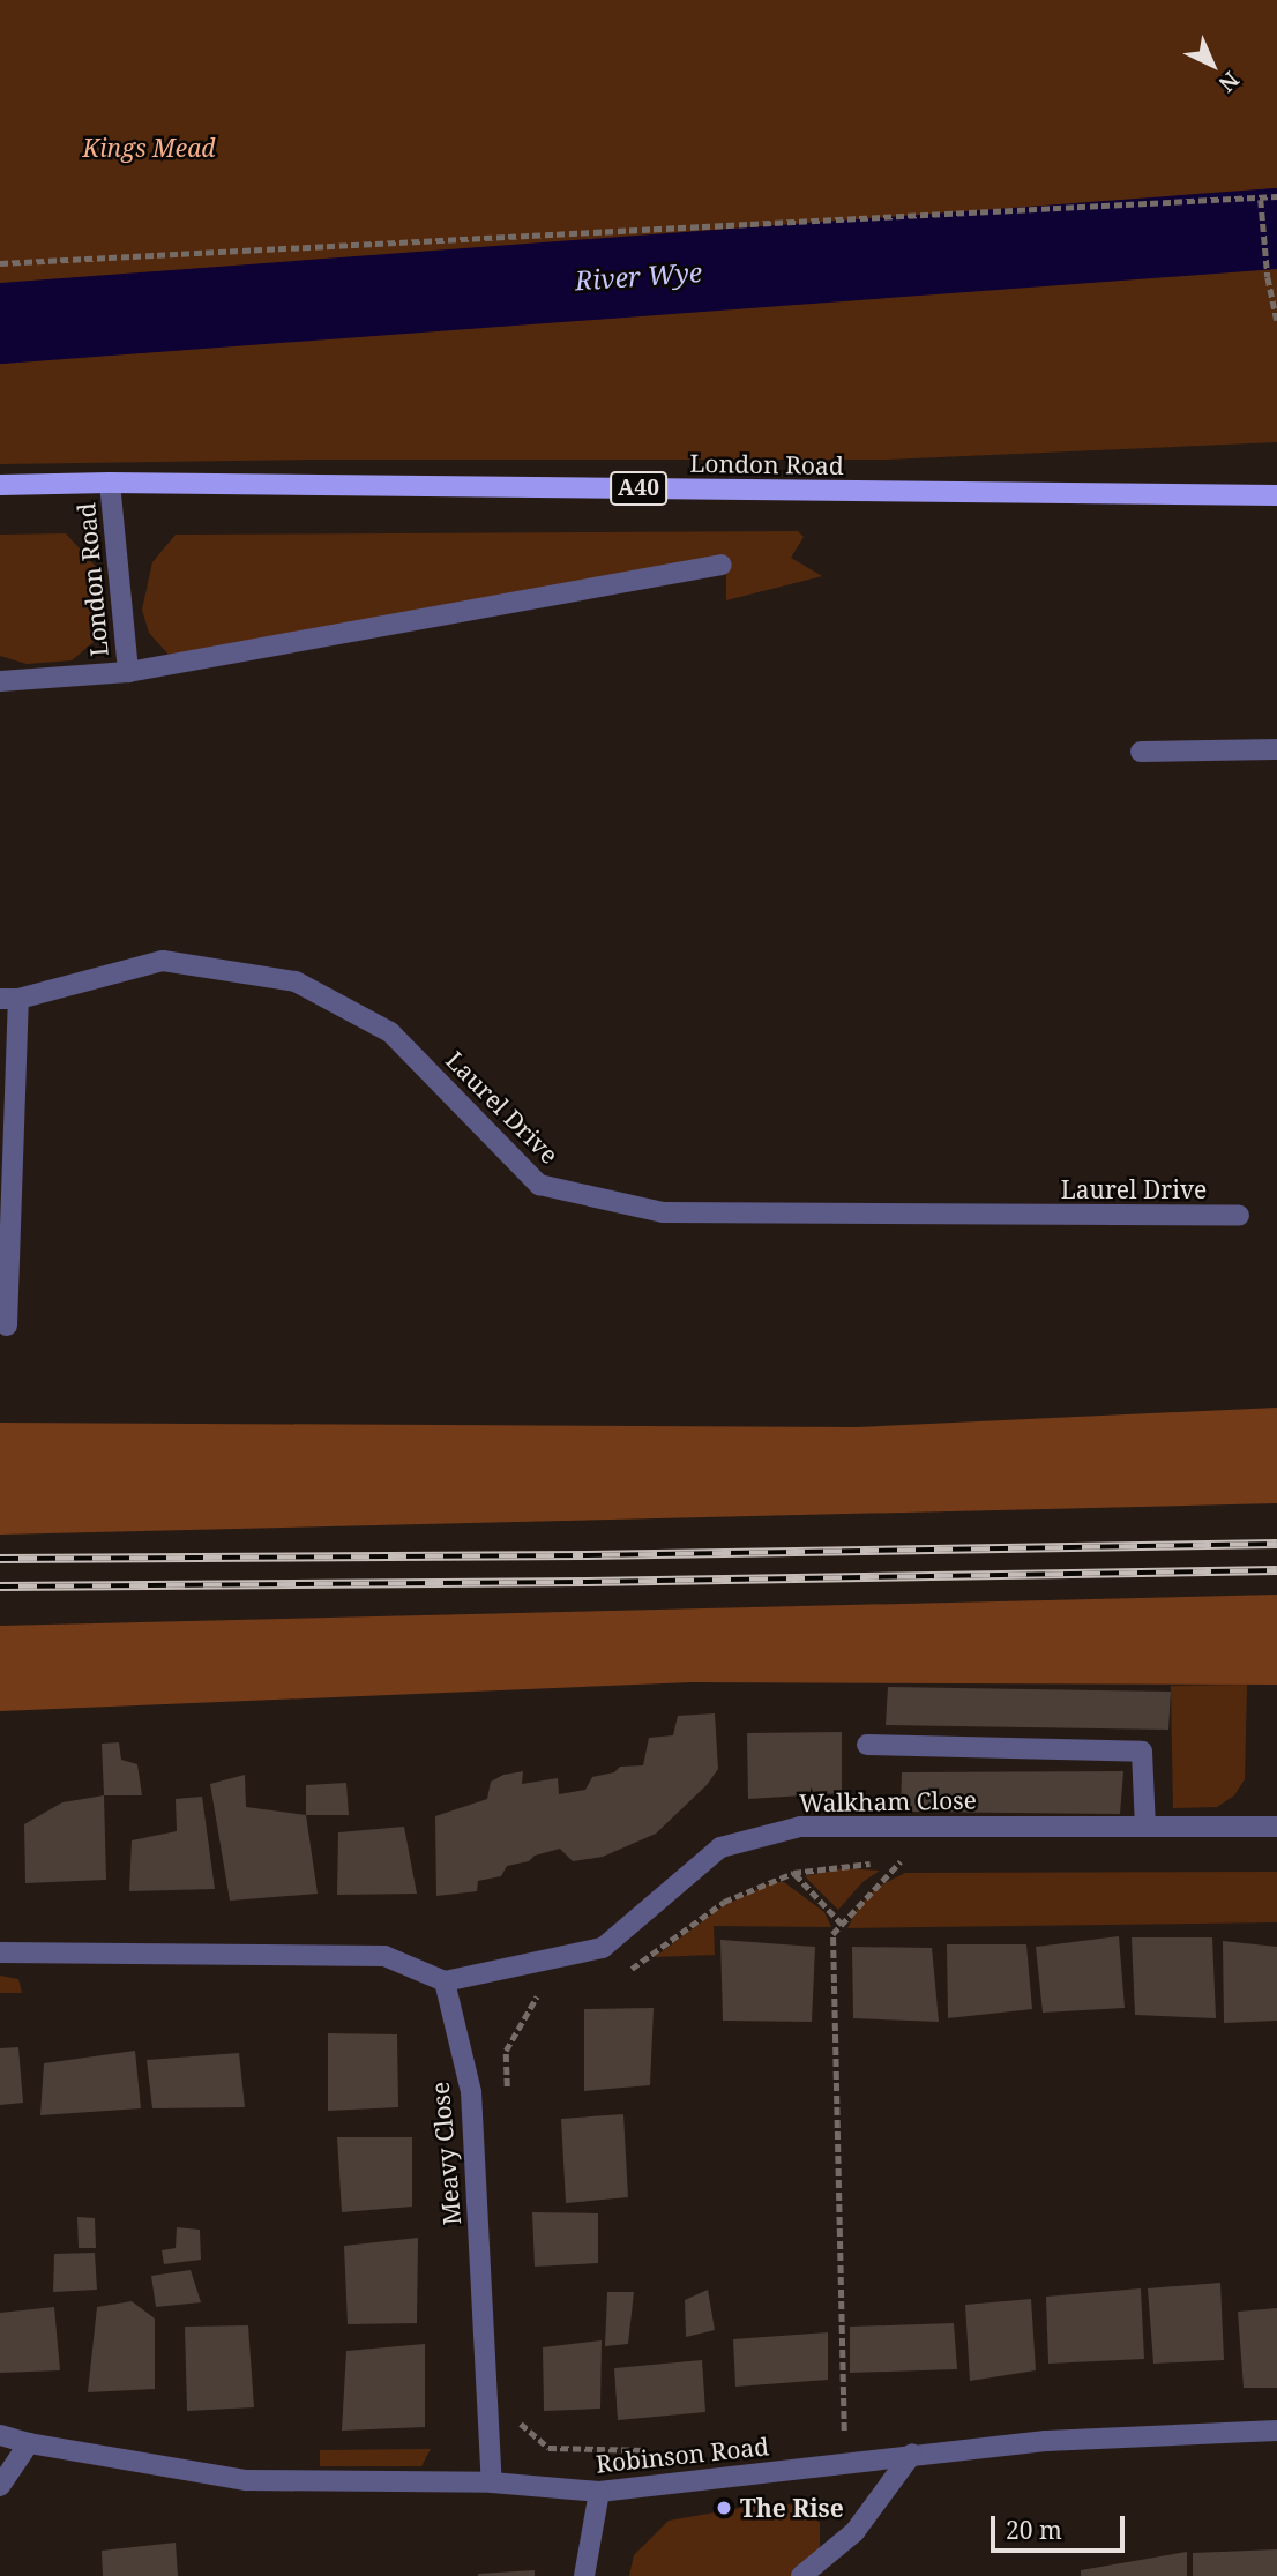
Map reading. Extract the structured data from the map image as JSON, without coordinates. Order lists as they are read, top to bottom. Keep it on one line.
{"streets":{"main road":["London Road","A40"],"street":["Laurel Drive","Walkham Close","Meavy Close","Robinson Road"]},"crossings":[["Walkham Close","Meavy Close"],["Meavy Close","Robinson Road"]],"water":["River Wye"],"parks":["Kings Mead"],"places":["The Rise"],"scale_bar":"20 m","north":"bottom right"}
